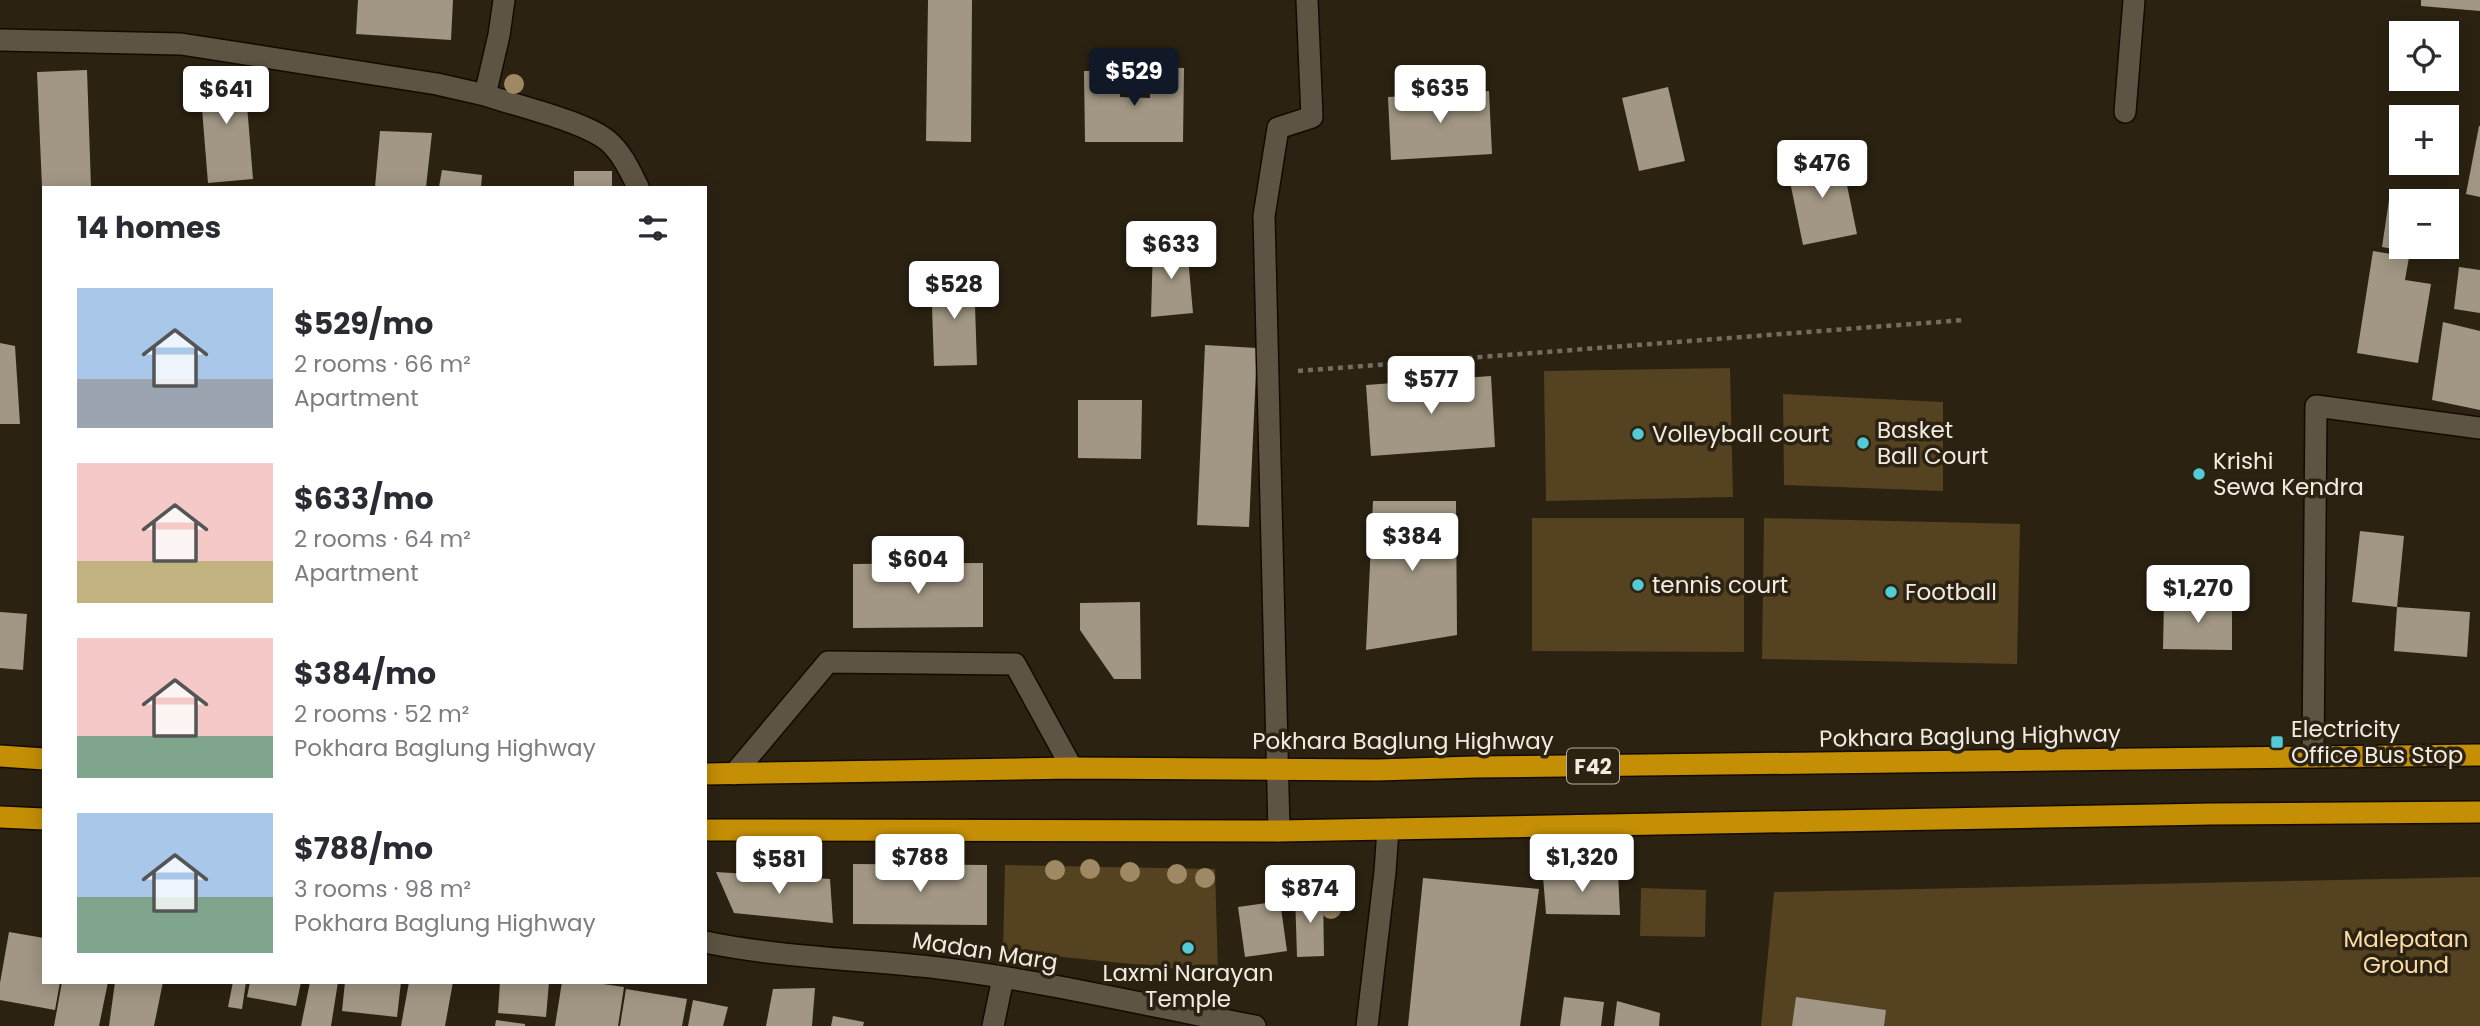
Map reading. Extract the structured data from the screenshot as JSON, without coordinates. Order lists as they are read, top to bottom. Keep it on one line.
{"streets":{"highway":["Pokhara Baglung Highway","F42"],"street":["Madan Marg"]},"parks":["Malepatan Ground"],"places":{"other":["Volleyball court","Basket Ball Court","Krishi Sewa Kendra","tennis court","Football","Laxmi Narayan Temple"],"transit":["Electricity Office Bus Stop"]},"page":{"map_buttons":["+","−"],"price":["$529","$635","$641","$476","$633","$528","$577","$384","$604","$1,270","$788","$1,320","$581","$874"],"heading":"14 homes","list":[{"name":"$529/mo","note":"2 rooms · 66 m² · Apartment"},{"name":"$633/mo","note":"2 rooms · 64 m² · Apartment"},{"name":"$384/mo","note":"2 rooms · 52 m² · Pokhara Baglung Highway"},{"name":"$788/mo","note":"3 rooms · 98 m² · Pokhara Baglung Highway"}]}}
